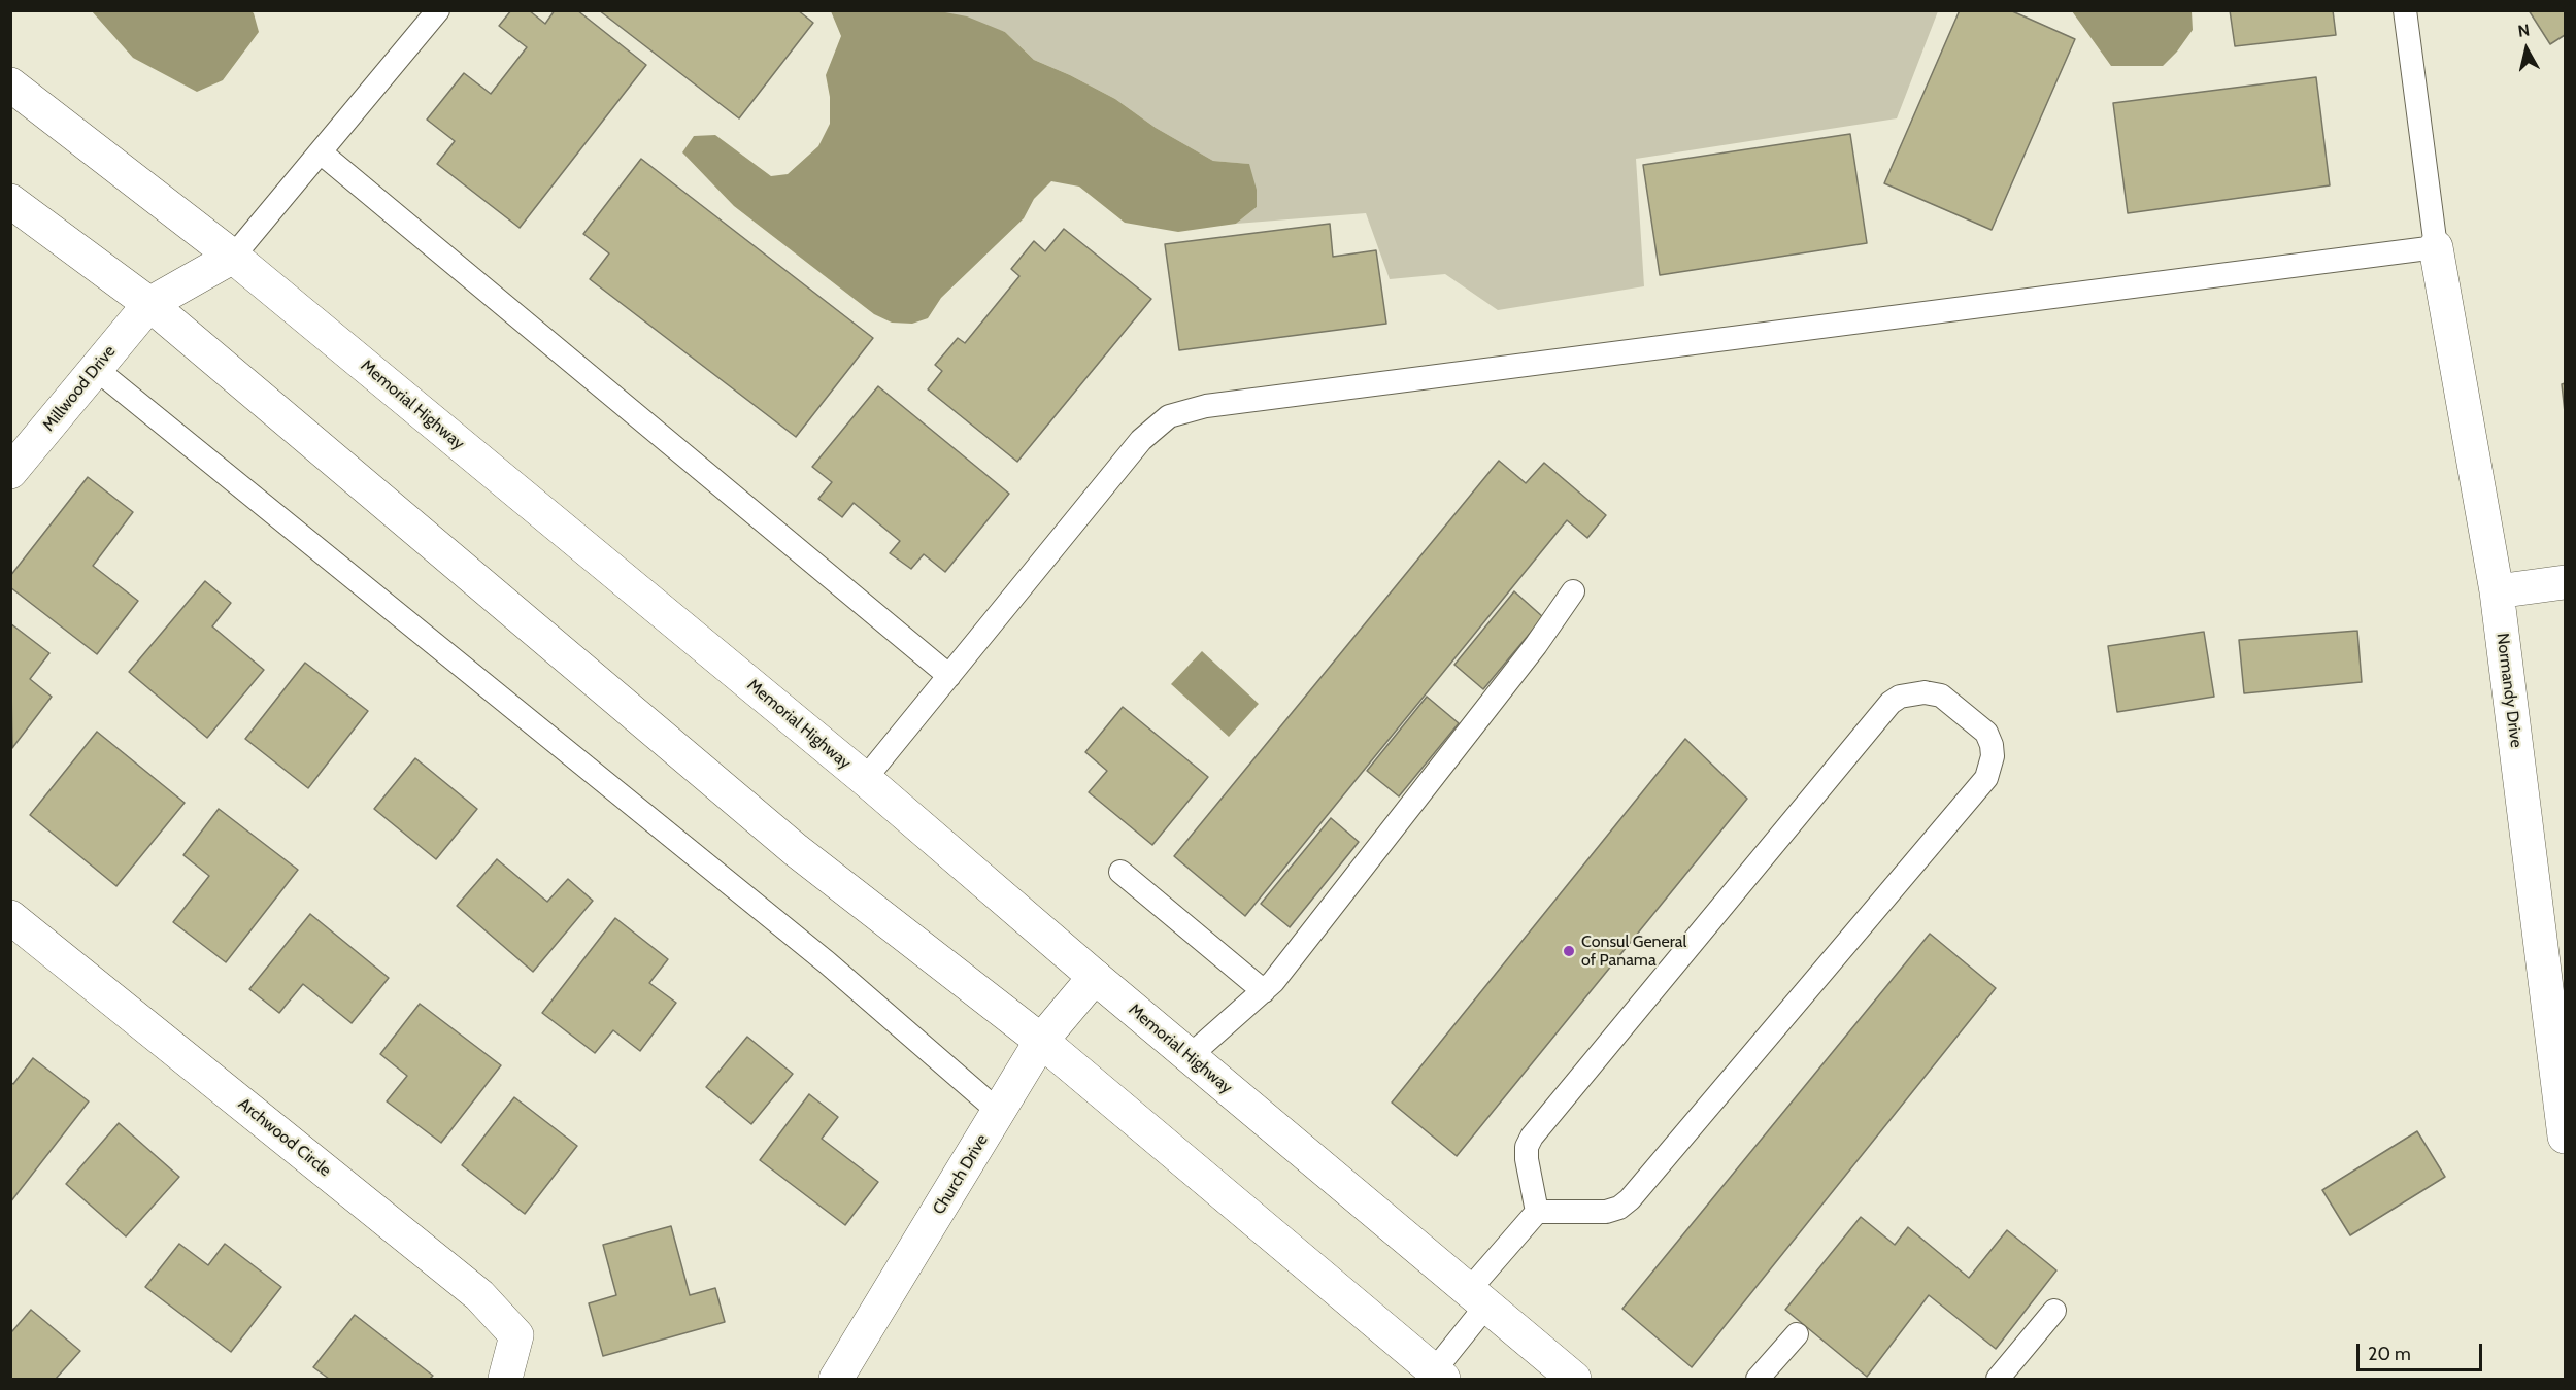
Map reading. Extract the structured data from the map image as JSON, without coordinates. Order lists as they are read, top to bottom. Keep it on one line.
{"streets":{"main road":["Millwood Drive","Memorial Highway","Normandy Drive","Archwood Circle","Church Drive"]},"crossings":[["Memorial Highway","Church Drive"]],"places":["Consul General of Panama"],"scale_bar":"20 m","north":"top"}
